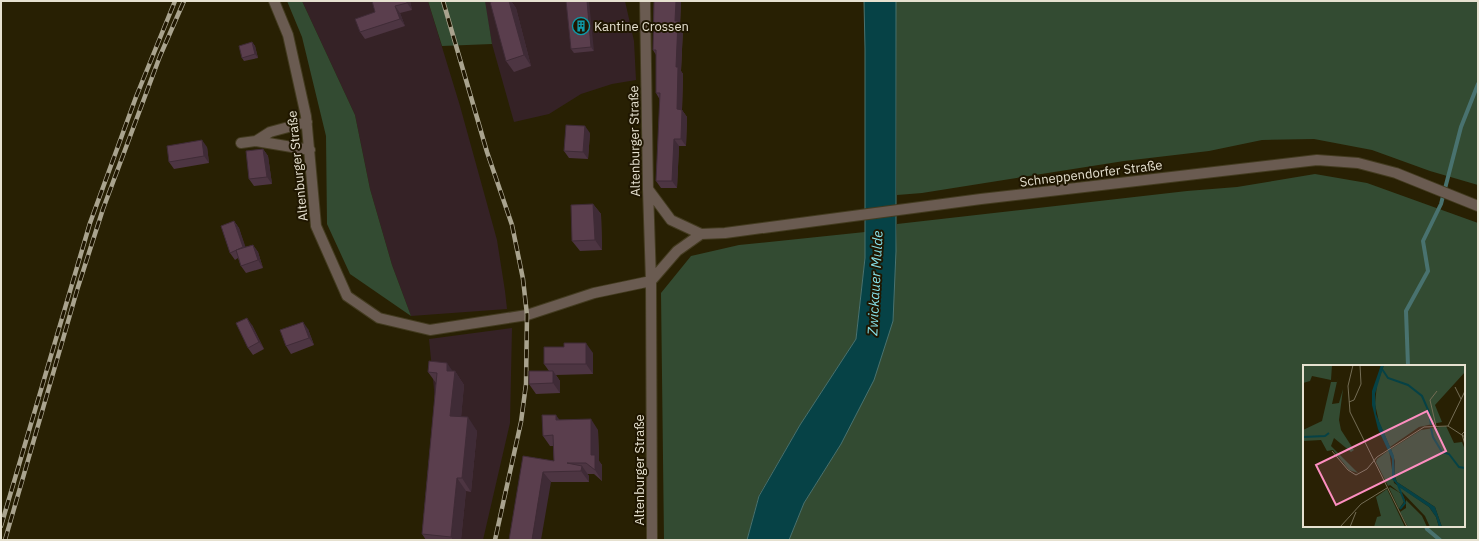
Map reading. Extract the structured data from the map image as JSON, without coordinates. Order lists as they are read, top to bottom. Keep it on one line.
{"streets":{"street":["Altenburger Straße","Schneppendorfer Straße"]},"crossings":[["Altenburger Straße","Schneppendorfer Straße"]],"water":["Zwickauer Mulde"],"places":{"building":["Kantine Crossen"]}}
